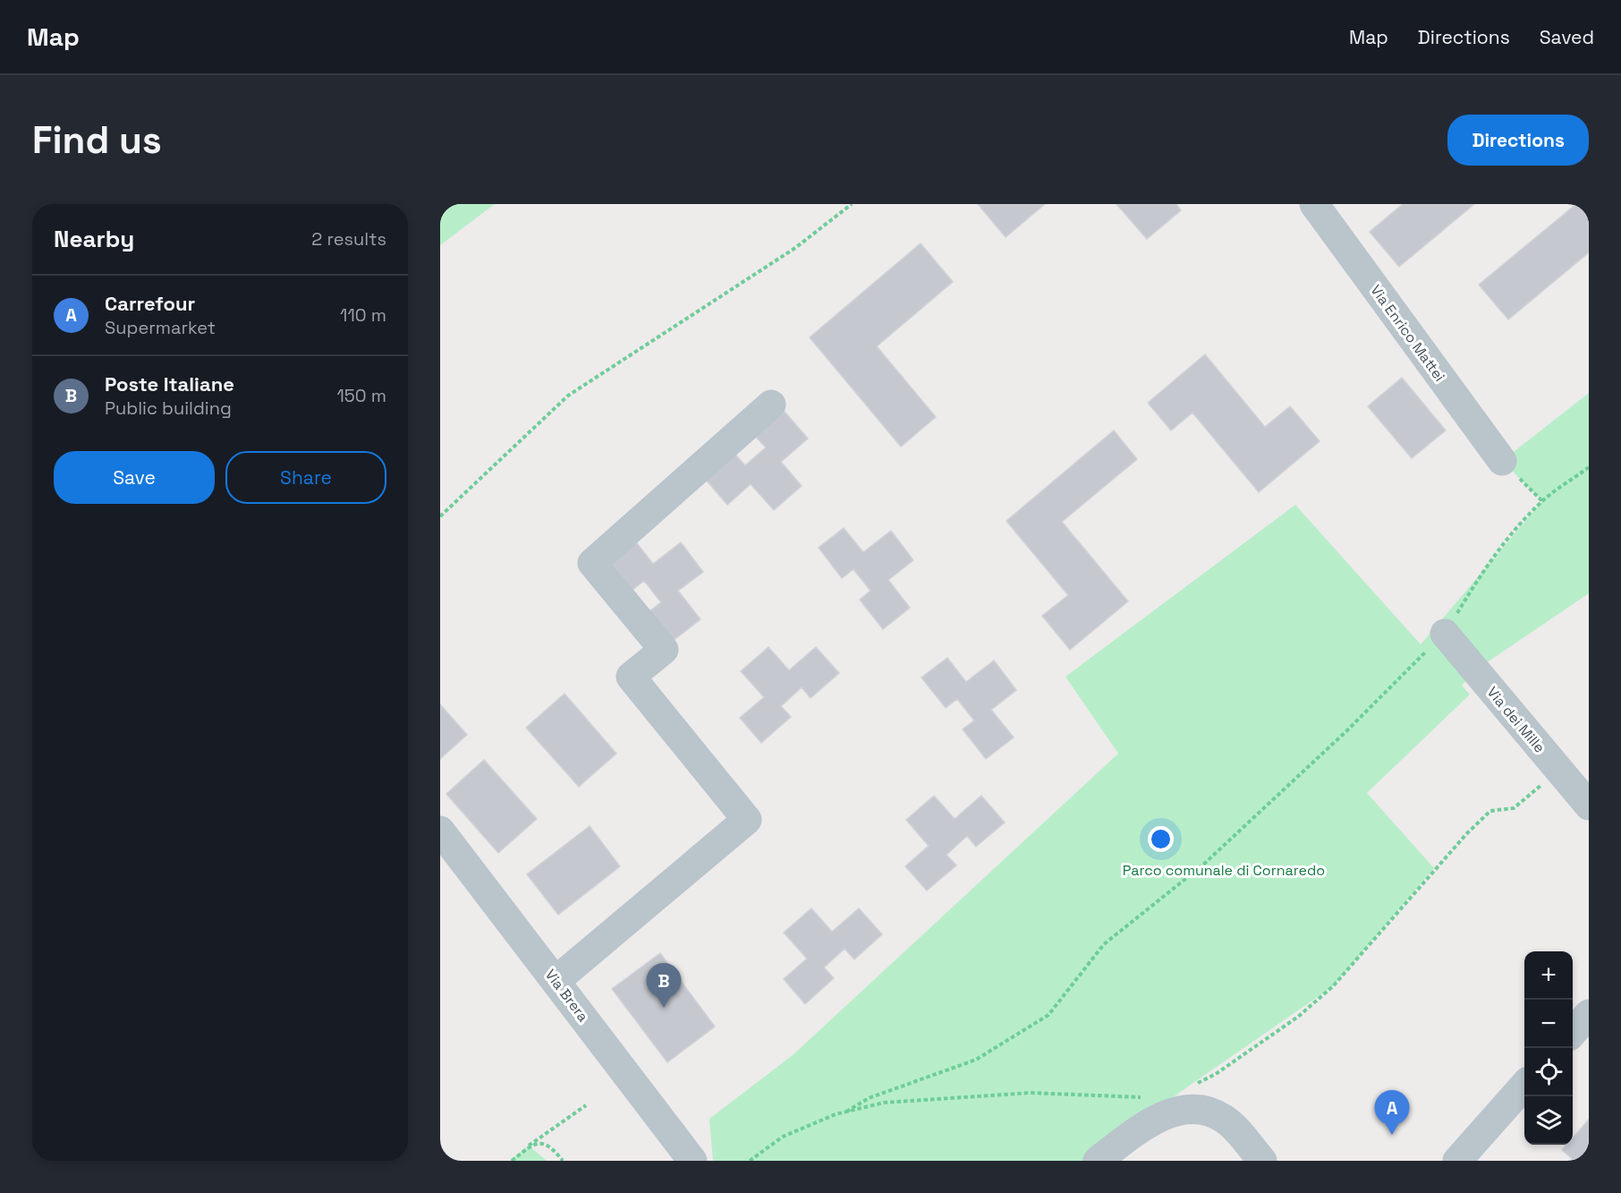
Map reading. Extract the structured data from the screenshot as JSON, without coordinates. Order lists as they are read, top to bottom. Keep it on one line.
{"streets":{"street":["Via Enrico Mattei","Via dei Mille","Via Brera"]},"parks":["Parco comunale di Cornaredo"],"page":{"header":"Map","nav":["Map","Directions","Saved"],"buttons":["Directions",["Save","Share"]],"title":"Find us","heading":["Nearby","2 results"],"list":[{"mark":"A","name":"Carrefour","note":"Supermarket","value":"110 m"},{"mark":"B","name":"Poste Italiane","note":"Public building","value":"150 m"}],"map_buttons":["+","−"],"pins":["B","A"]}}
